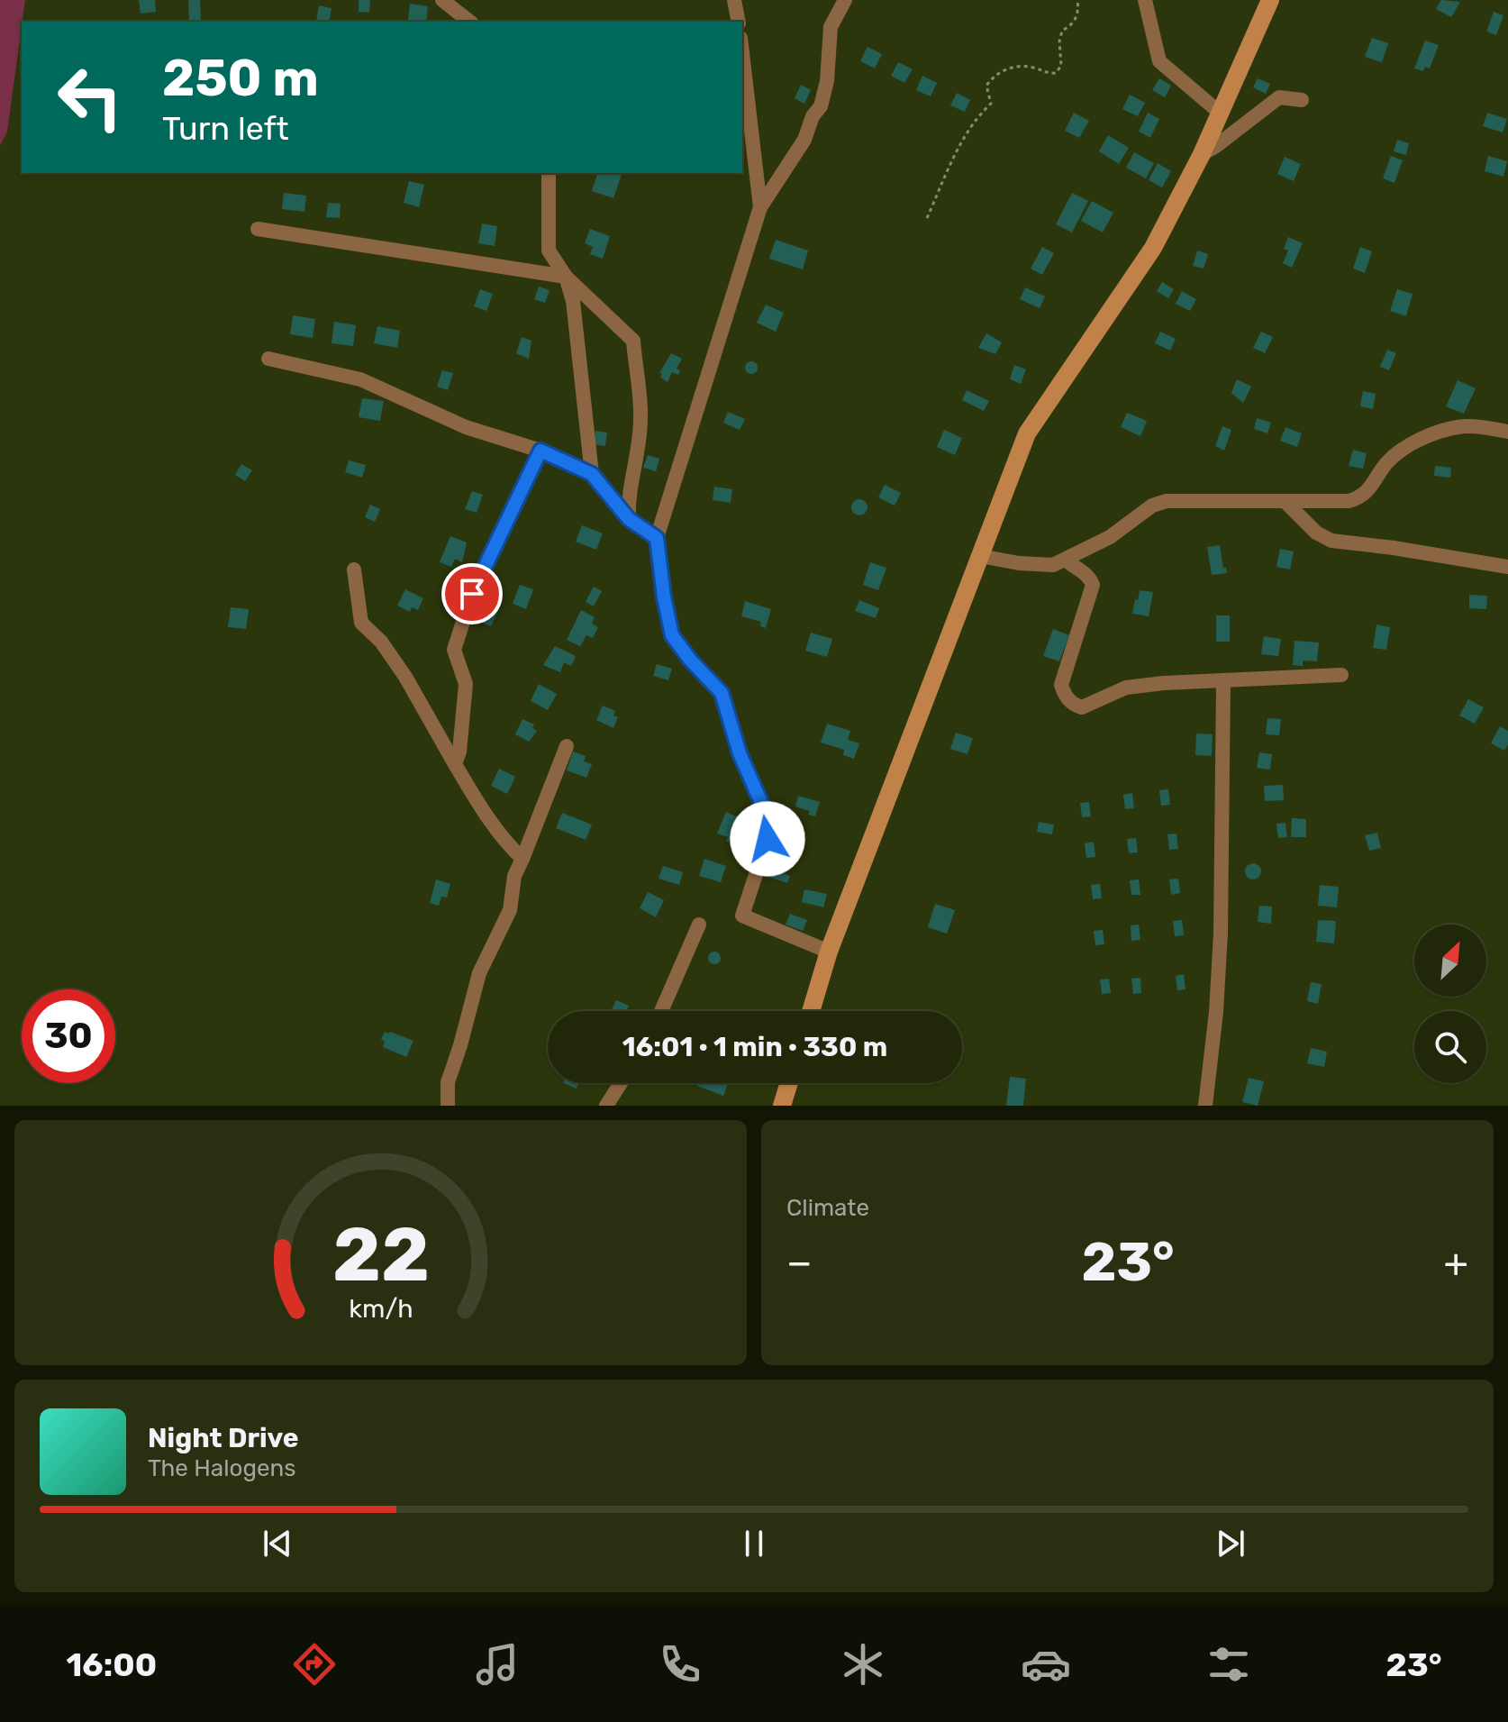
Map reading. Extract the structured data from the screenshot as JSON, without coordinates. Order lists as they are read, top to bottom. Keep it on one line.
{"north":"top right","page":{"turn":["250 m","Turn left"],"limit":"30","trip":"16:01 · 1 min · 330 m","tile":"Climate","heat":["−","23°","+"],"song":["Night Drive","The Halogens"],"tabs":["16:00","23°"],"gauge":["22","km/h"]}}
